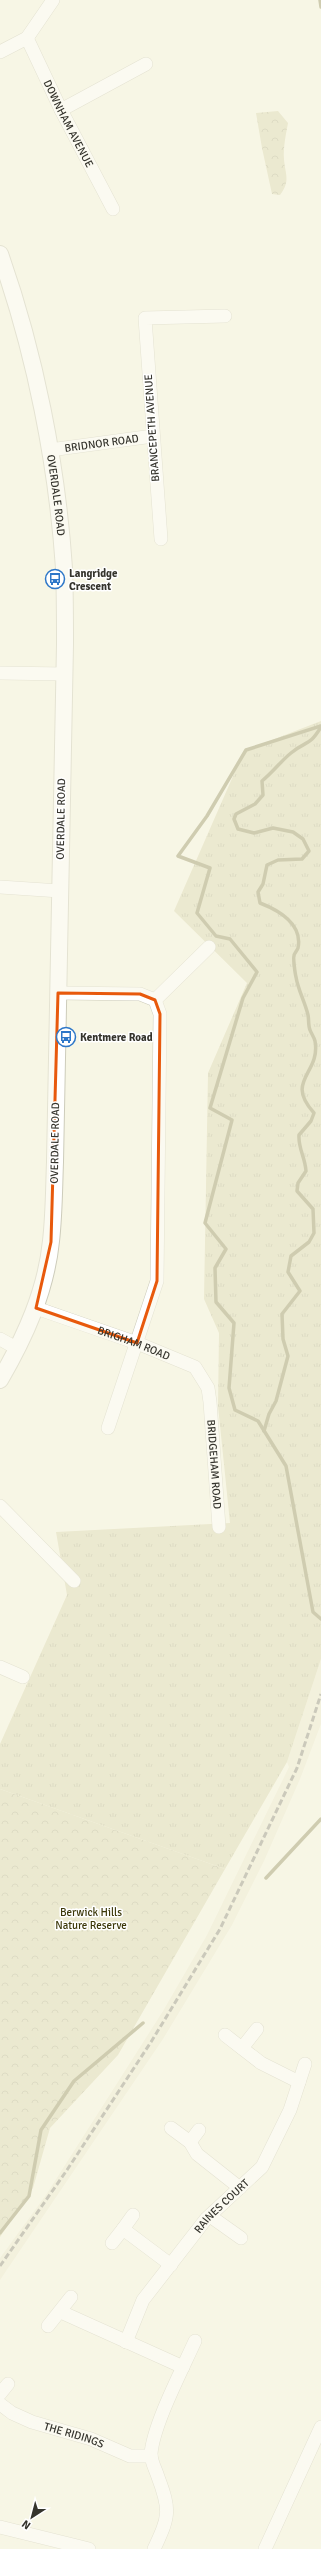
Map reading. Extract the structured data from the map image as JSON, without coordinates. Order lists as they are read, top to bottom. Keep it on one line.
{"streets":{"street":["DOWNHAM AVENUE","BRANCEPETH AVENUE","BRIDNOR ROAD","OVERDALE ROAD","BRIGHAM ROAD","BRIDGEHAM ROAD","RAINES COURT","THE RIDINGS"]},"crossings":[["BRANCEPETH AVENUE","BRIDNOR ROAD"],["BRIDNOR ROAD","OVERDALE ROAD"],["OVERDALE ROAD","BRIGHAM ROAD"],["BRIGHAM ROAD","BRIDGEHAM ROAD"]],"parks":["Berwick Hills Nature Reserve"],"places":{"bus stop":["Langridge Crescent","Kentmere Road"]},"north":"bottom left"}
